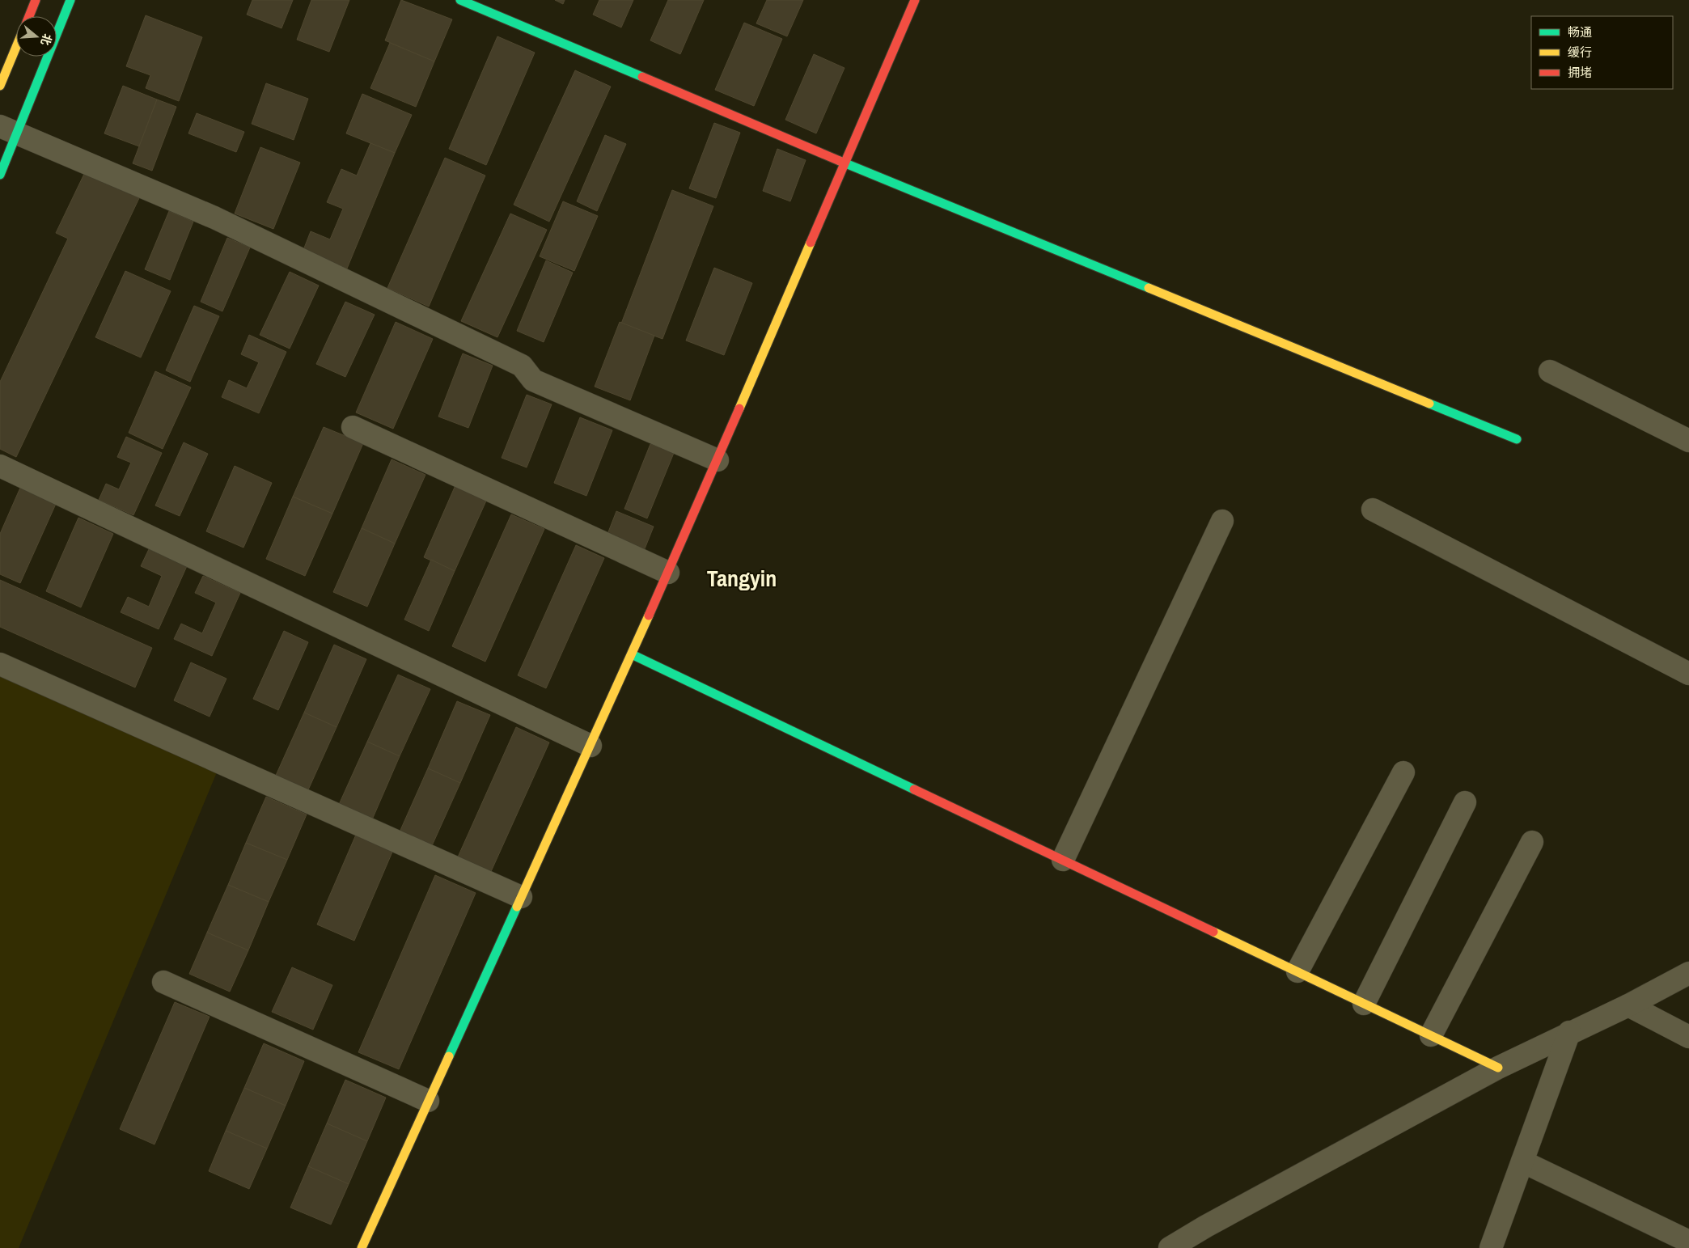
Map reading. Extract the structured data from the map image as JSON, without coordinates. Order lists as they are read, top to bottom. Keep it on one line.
{"districts":["Tangyin"],"legend":["畅通","缓行","拥堵"],"north":"right"}
